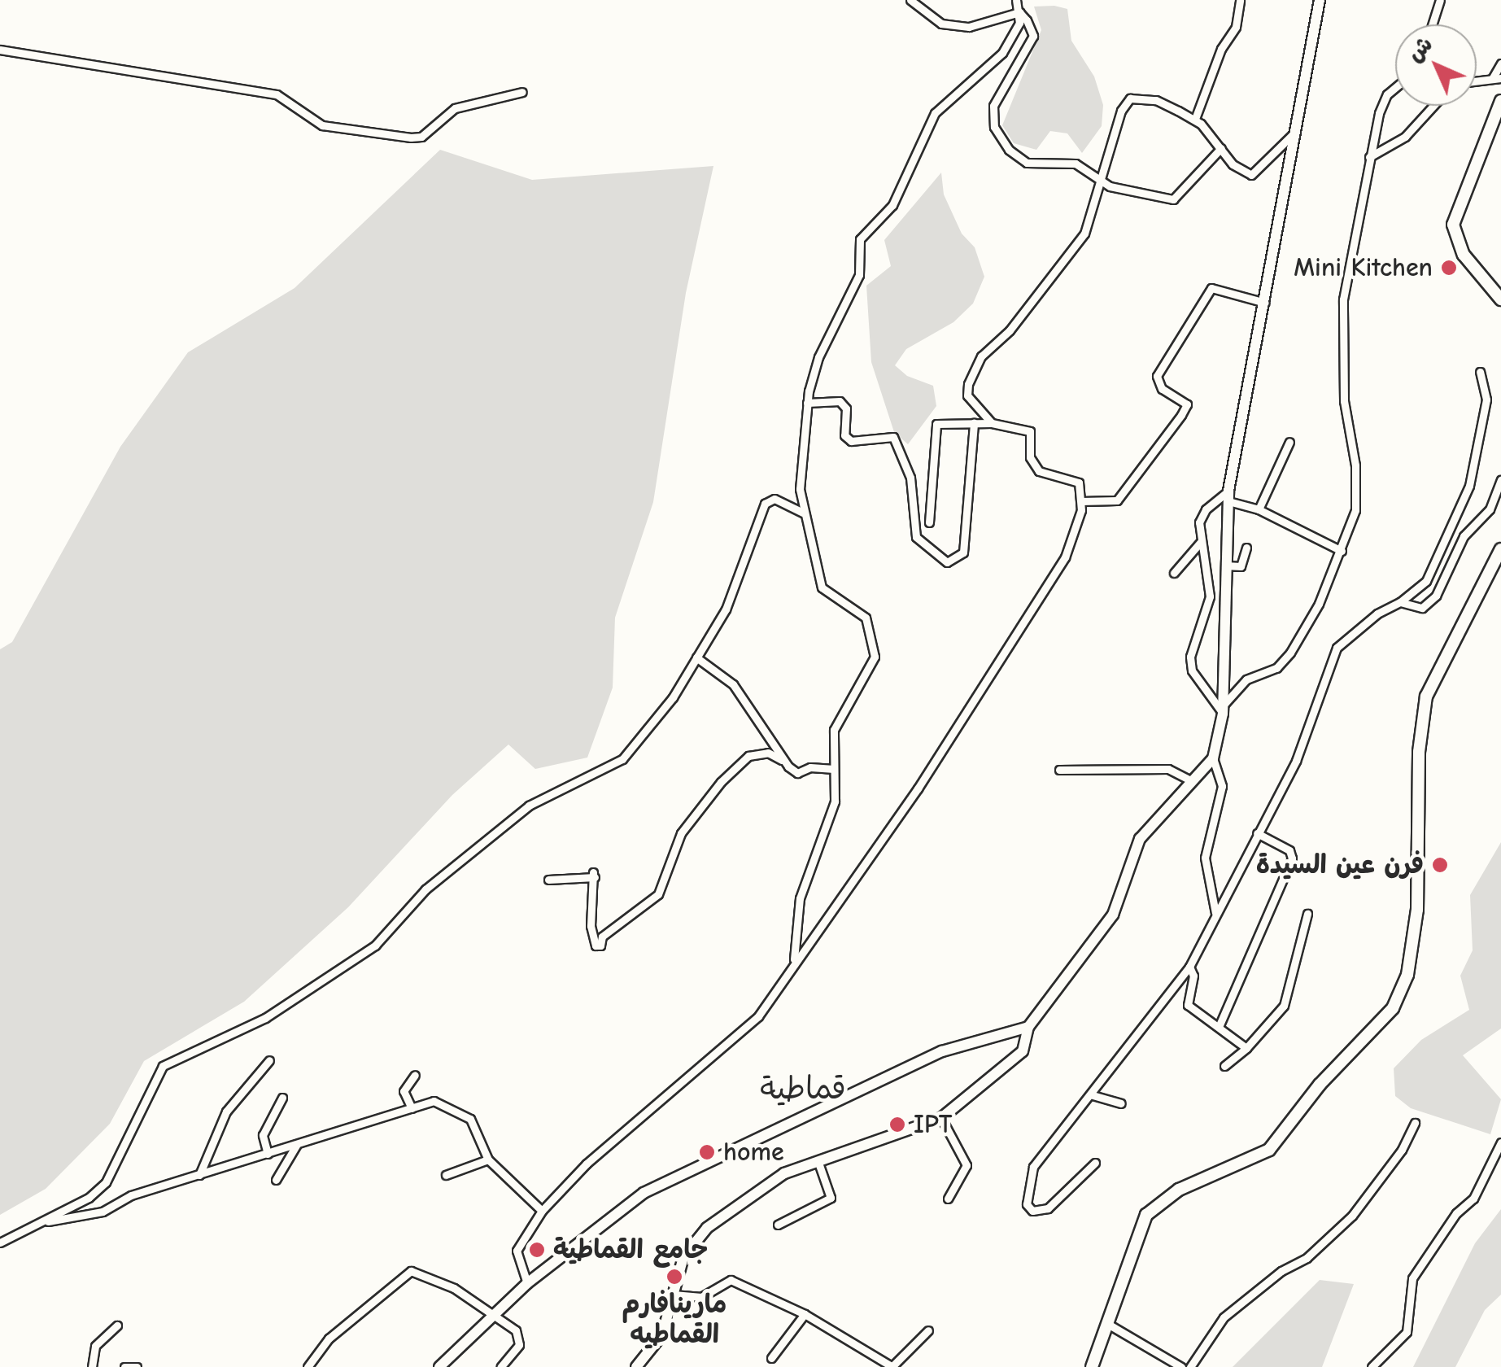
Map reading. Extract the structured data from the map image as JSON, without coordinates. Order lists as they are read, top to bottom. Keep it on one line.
{"districts":["قماطية"],"places":["Mini Kitchen","فرن عين السيدة","IPT","home","جامع القماطية","مارينافارم القماطيه"],"north":"top left"}
